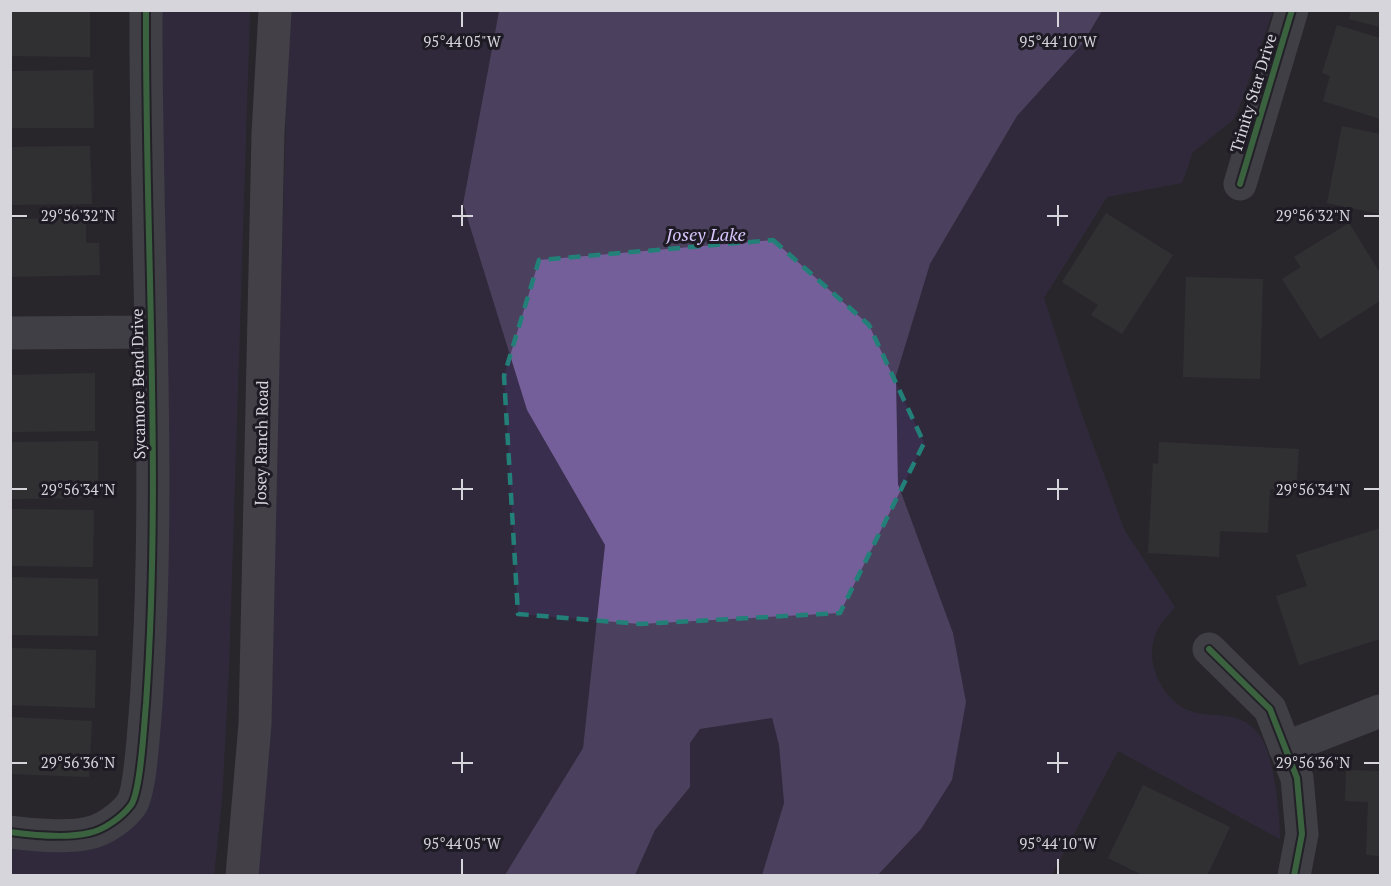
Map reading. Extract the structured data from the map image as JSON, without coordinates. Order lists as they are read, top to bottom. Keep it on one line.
{"streets":{"street":["Trinity Star Drive","Sycamore Bend Drive","Josey Ranch Road"]},"water":["Josey Lake"],"coordinates":["95°44'05\"W","95°44'10\"W","29°56'32\"N","29°56'34\"N","29°56'36\"N"]}
